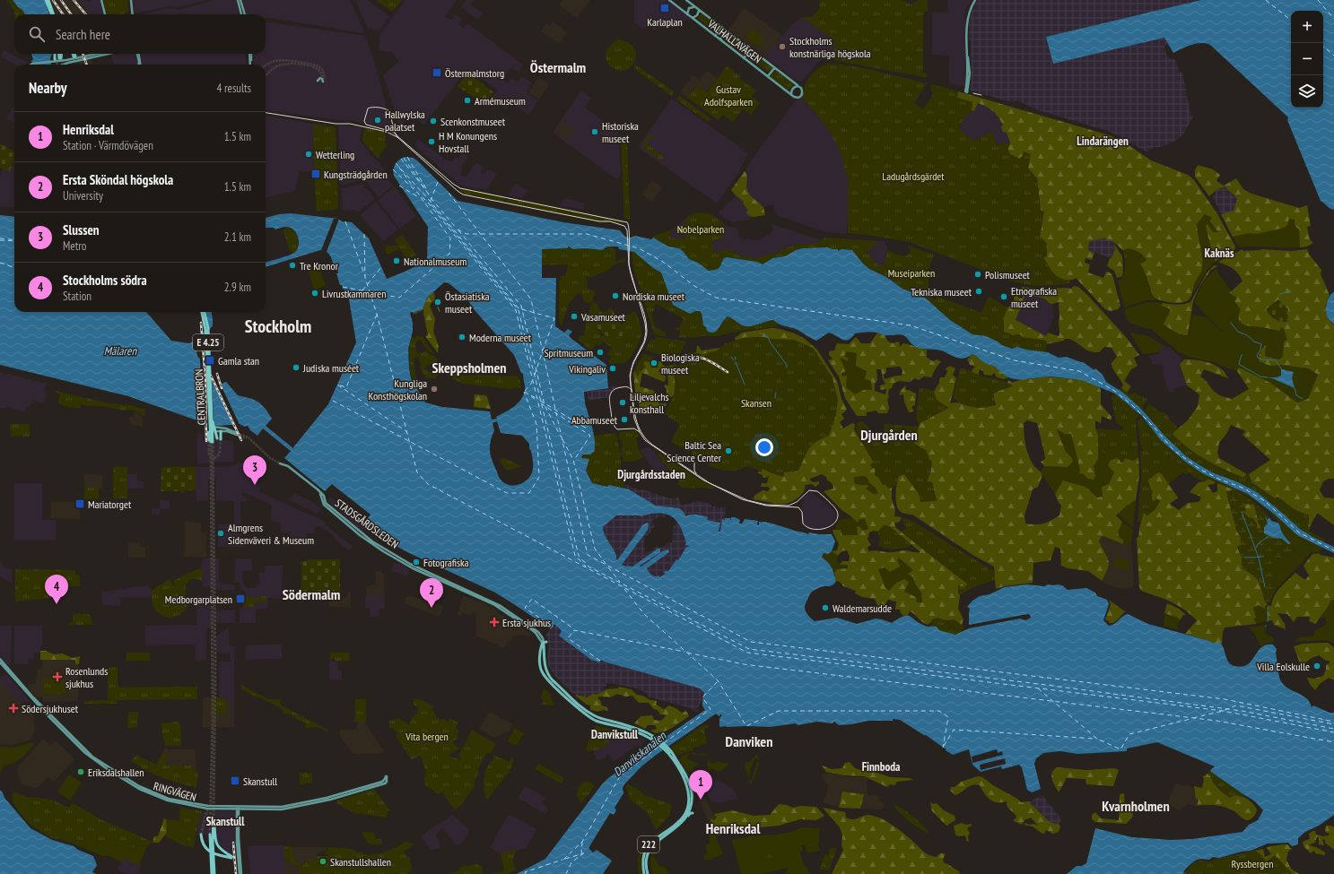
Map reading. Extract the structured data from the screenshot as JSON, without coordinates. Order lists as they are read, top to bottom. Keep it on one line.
{"streets":{"highway":["E 4.25","CENTRALBRON"],"main road":["VALHALLAVÄGEN","STADSGÅRDSLEDEN","RINGVÄGEN","222"]},"crossings":[["STADSGÅRDSLEDEN","222"]],"districts":["Östermalm","Lindarängen","Kaknäs","Stockholm","Skeppsholmen","Djurgården","Djurgårdsstaden","Södermalm","Danvikstull","Danviken","Finnboda","Kvarnholmen","Skanstull","Henriksdal"],"water":["Mälaren","Danvikskanalen"],"parks":["Gustav Adolfsparken","Ladugårdsgärdet","Nobelparken","Museiparken","Skansen","Vita bergen","Ryssbergen"],"places":{"transit":["Karlaplan","Östermalmstorg","Kungsträdgården","Gamla stan","Mariatorget","Medborgarplatsen","Skanstull"],"other":["Stockholms konstnärliga högskola","Armémuseum","Hallwylska palatset","Scenkonstmuseet","Historiska museet","H M Konungens Hovstall","Wetterling","Nationalmuseum","Tre Kronor","Polismuseet","Tekniska museet","Livrustkammaren","Nordiska museet","Etnografiska museet","Östasiatiska museet","Vasamuseet","Moderna museet","Spritmuseum","Biologiska museet","Judiska muséet","Vikingaliv","Kungliga Konsthögskolan","Liljevalchs konsthall","Abbamuseet","Baltic Sea Science Center","Almgrens Sidenväveri & Museum","Fotografiska","Waldemarsudde","Villa Eolskulle","Eriksdalshallen","Skanstullshallen"],"health":["Ersta sjukhus","Rosenlunds sjukhus","Södersjukhuset"]},"page":{"map_buttons":["+","−"],"search":"Search here","heading":["Nearby","4 results"],"list":[{"mark":"1","name":"Henriksdal","note":"Station · Värmdövägen","value":"1.5 km"},{"mark":"2","name":"Ersta Sköndal högskola","note":"University","value":"1.5 km"},{"mark":"3","name":"Slussen","note":"Metro","value":"2.1 km"},{"mark":"4","name":"Stockholms södra","note":"Station","value":"2.9 km"}],"pins":["3","4","2","1"]}}
